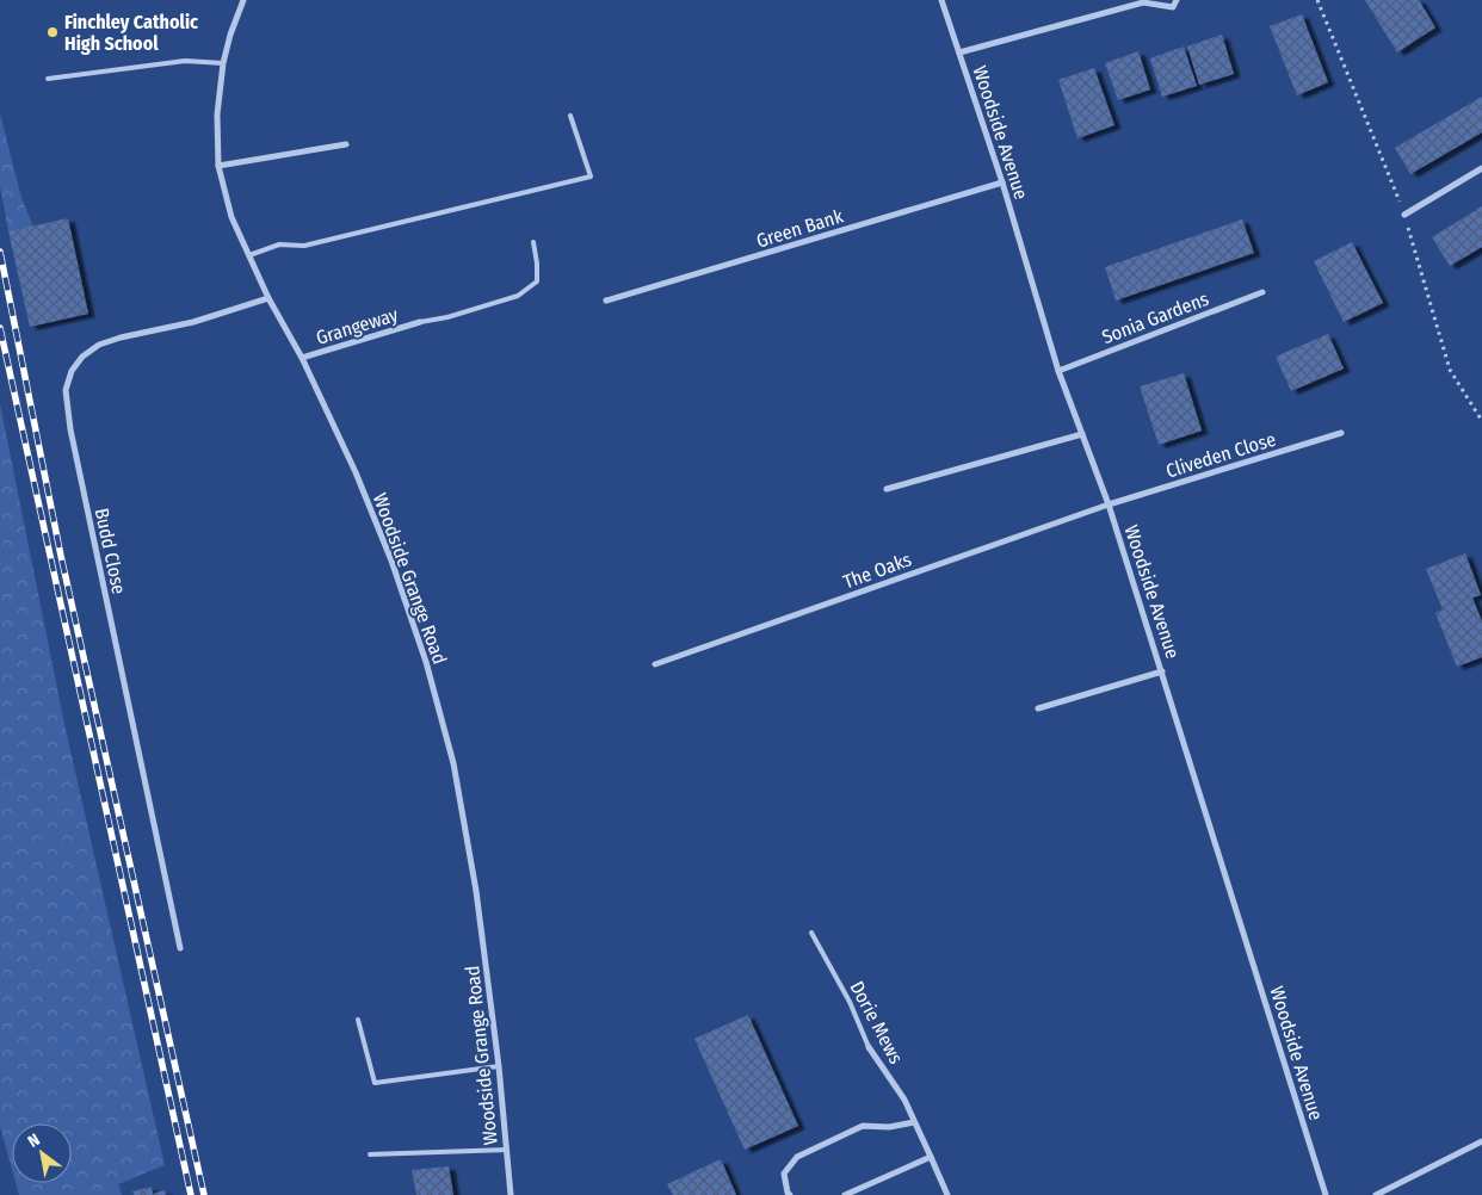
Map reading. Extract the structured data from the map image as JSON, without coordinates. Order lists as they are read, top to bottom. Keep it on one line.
{"streets":{"street":["Woodside Avenue","Green Bank","Sonia Gardens","Grangeway","Cliveden Close","Budd Close","The Oaks","Woodside Grange Road","Dorie Mews"]},"crossings":[["Woodside Avenue","Green Bank"],["Woodside Avenue","Sonia Gardens"],["Woodside Avenue","Cliveden Close"],["Woodside Avenue","The Oaks"],["Grangeway","Woodside Grange Road"],["Cliveden Close","The Oaks"],["Budd Close","Woodside Grange Road"]],"places":["Finchley Catholic High School"],"north":"top left"}
